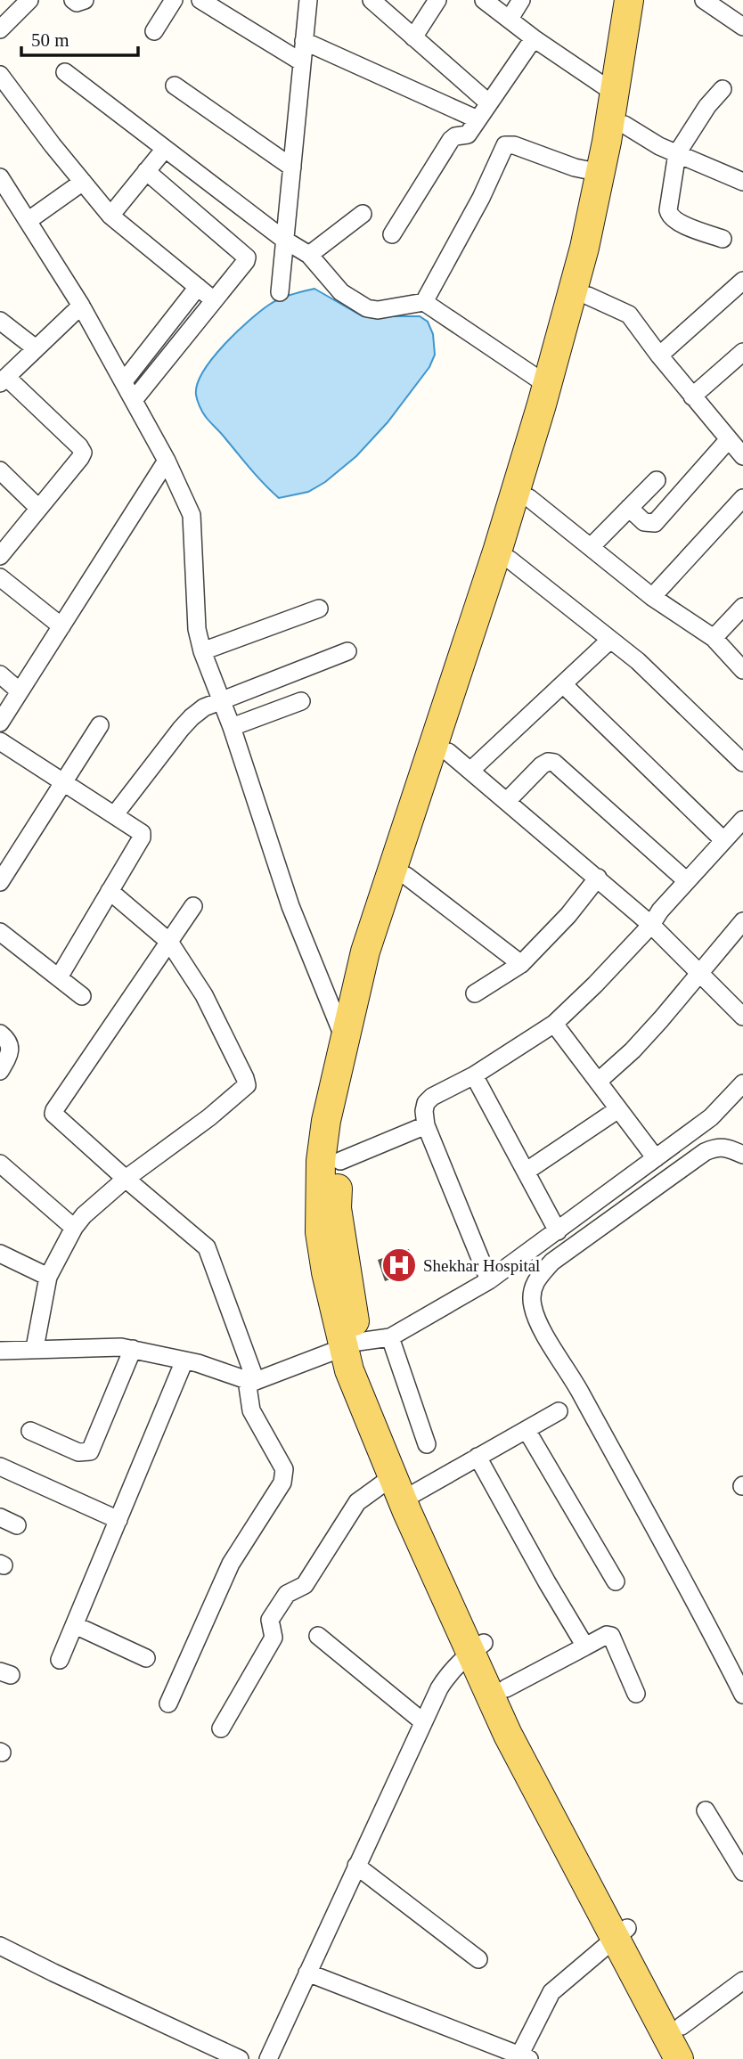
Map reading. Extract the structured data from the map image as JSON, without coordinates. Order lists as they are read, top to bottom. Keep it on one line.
{"places":{"hospital":["Shekhar Hospital"]},"scale_bar":"50 m"}
